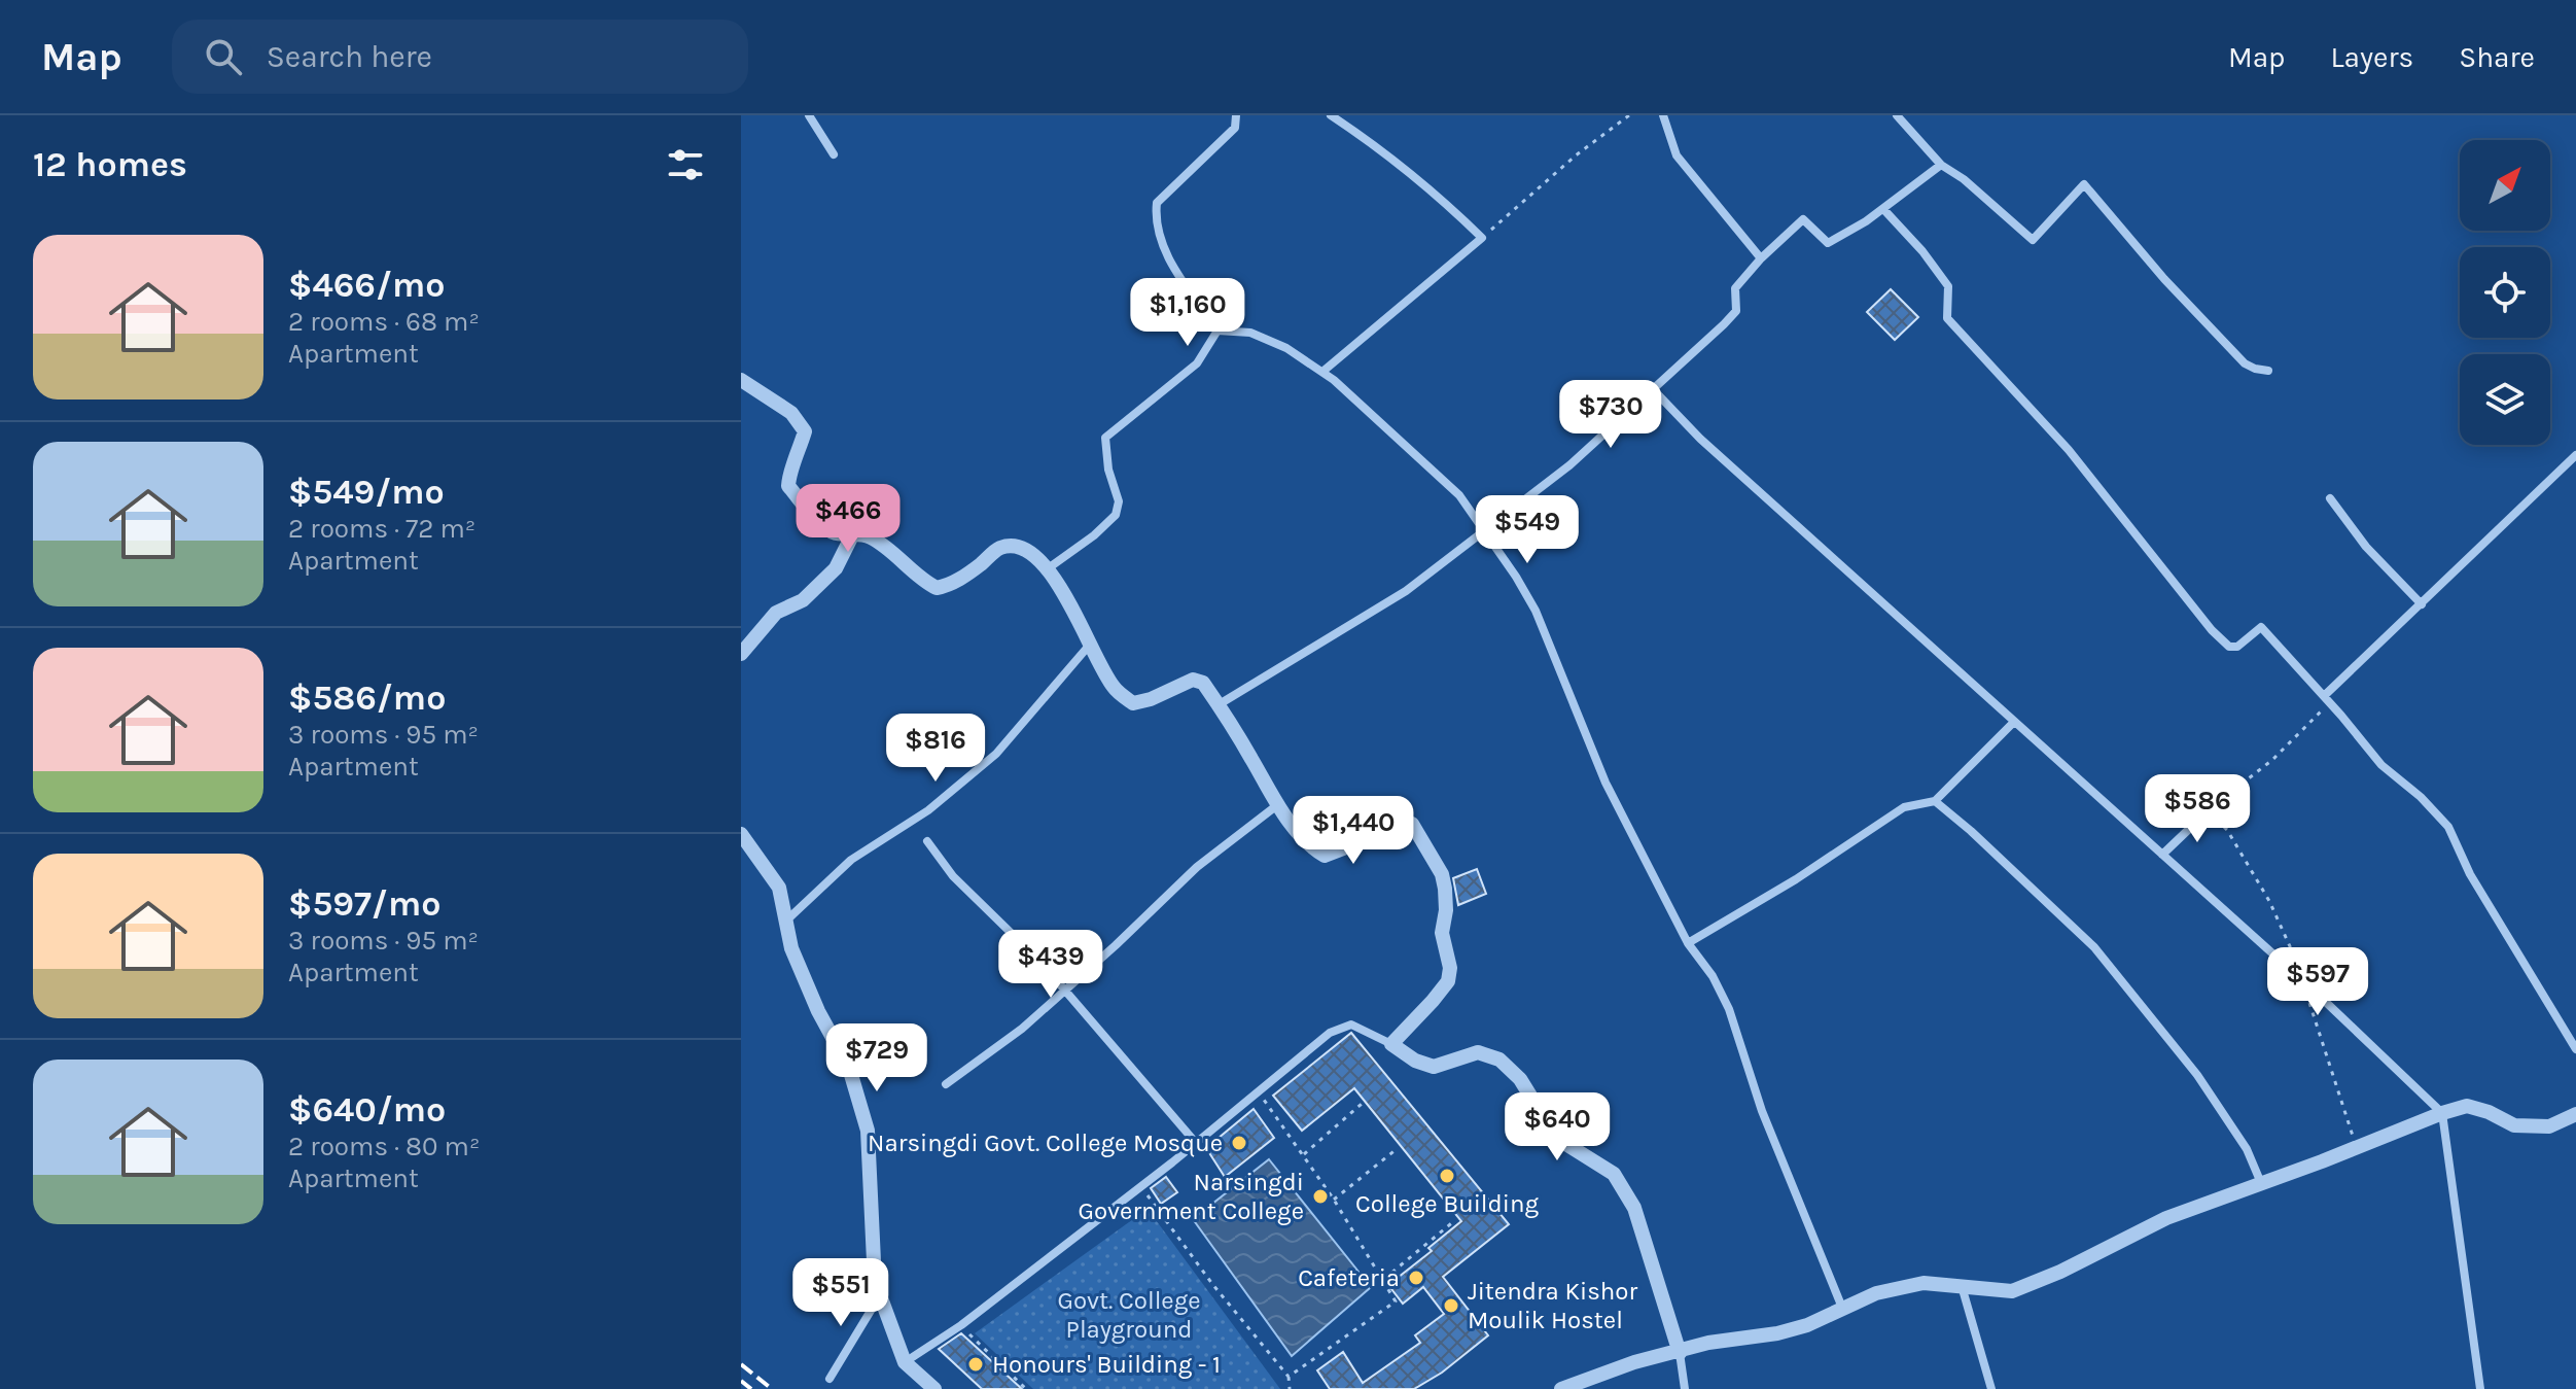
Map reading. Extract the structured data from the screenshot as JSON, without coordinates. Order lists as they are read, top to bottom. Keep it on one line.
{"parks":["Govt. College Playground"],"places":["Narsingdi Govt. College Mosque","College Building","Narsingdi Government College","Cafeteria","Jitendra Kishor Moulik Hostel","Honours' Building - 1"],"north":"top right","page":{"header":"Map","search":"Search here","nav":["Map","Layers","Share"],"heading":"12 homes","list":[{"name":"$466/mo","note":"2 rooms · 68 m² · Apartment"},{"name":"$549/mo","note":"2 rooms · 72 m² · Apartment"},{"name":"$586/mo","note":"3 rooms · 95 m² · Apartment"},{"name":"$597/mo","note":"3 rooms · 95 m² · Apartment"},{"name":"$640/mo","note":"2 rooms · 80 m² · Apartment"}],"price":["$1,160","$730","$466","$549","$816","$586","$1,440","$439","$597","$729","$640","$551"]}}
